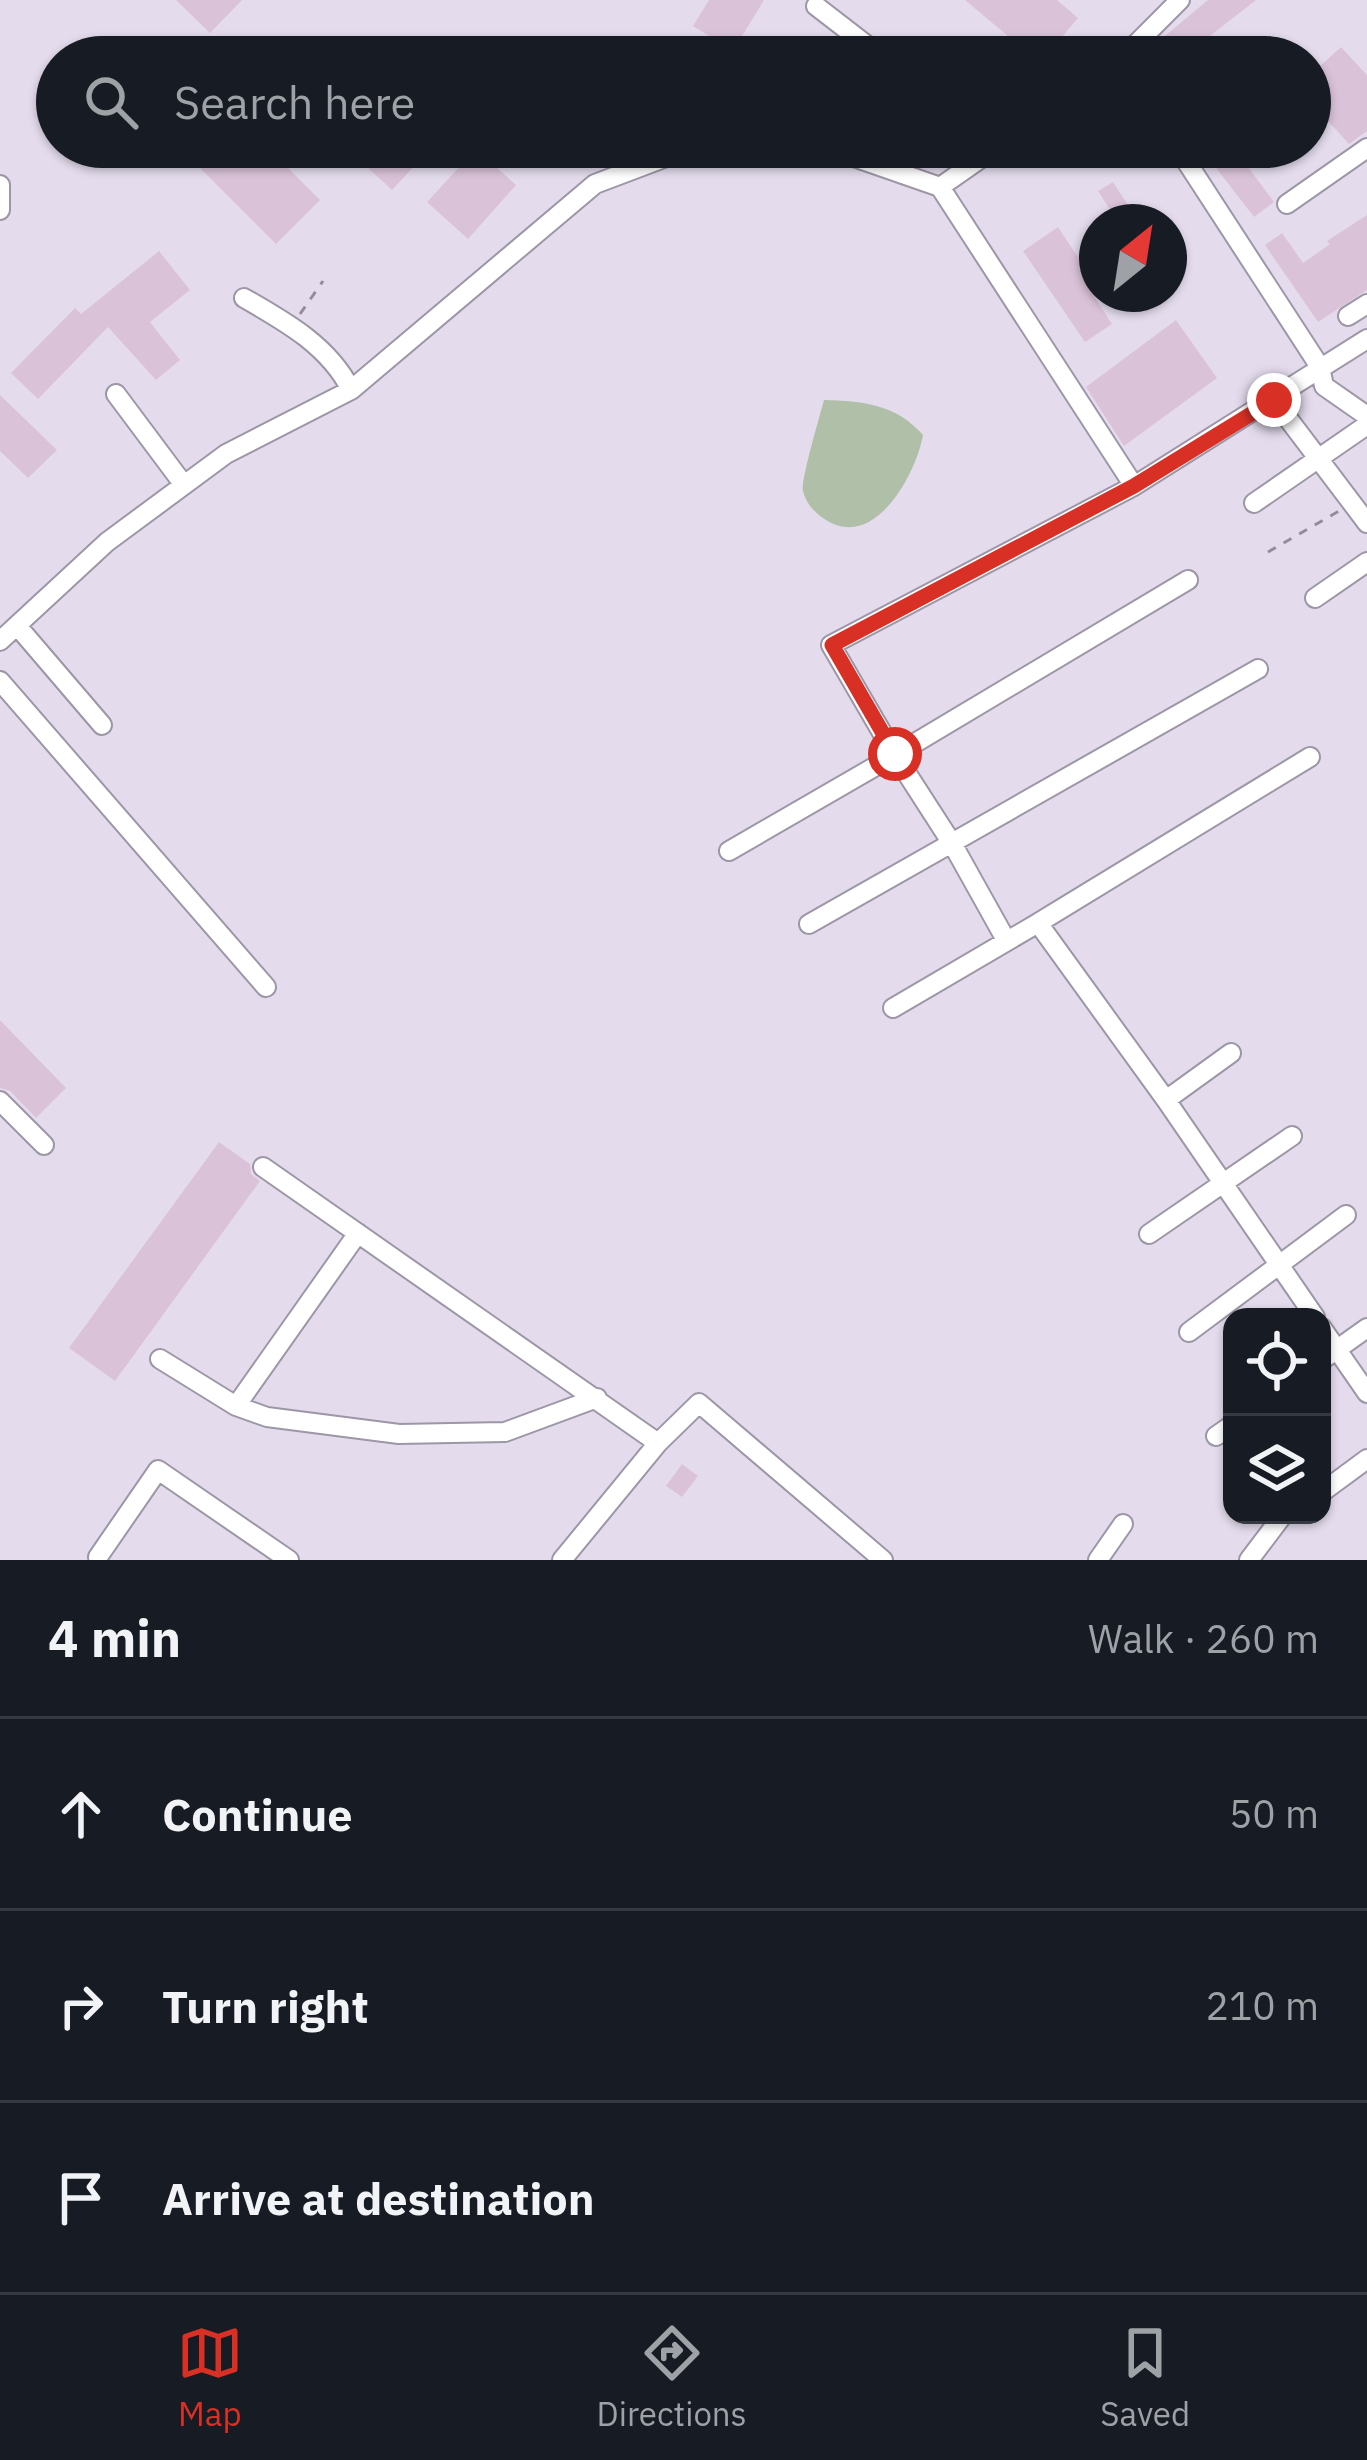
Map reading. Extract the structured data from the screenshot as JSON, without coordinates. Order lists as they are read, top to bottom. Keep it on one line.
{"north":"top right","page":{"search":"Search here","heading":["4 min","Walk · 260 m"],"list":[["Continue","50 m"],["Turn right","210 m"],"Arrive at destination"],"nav":["Map","Directions","Saved"]}}
